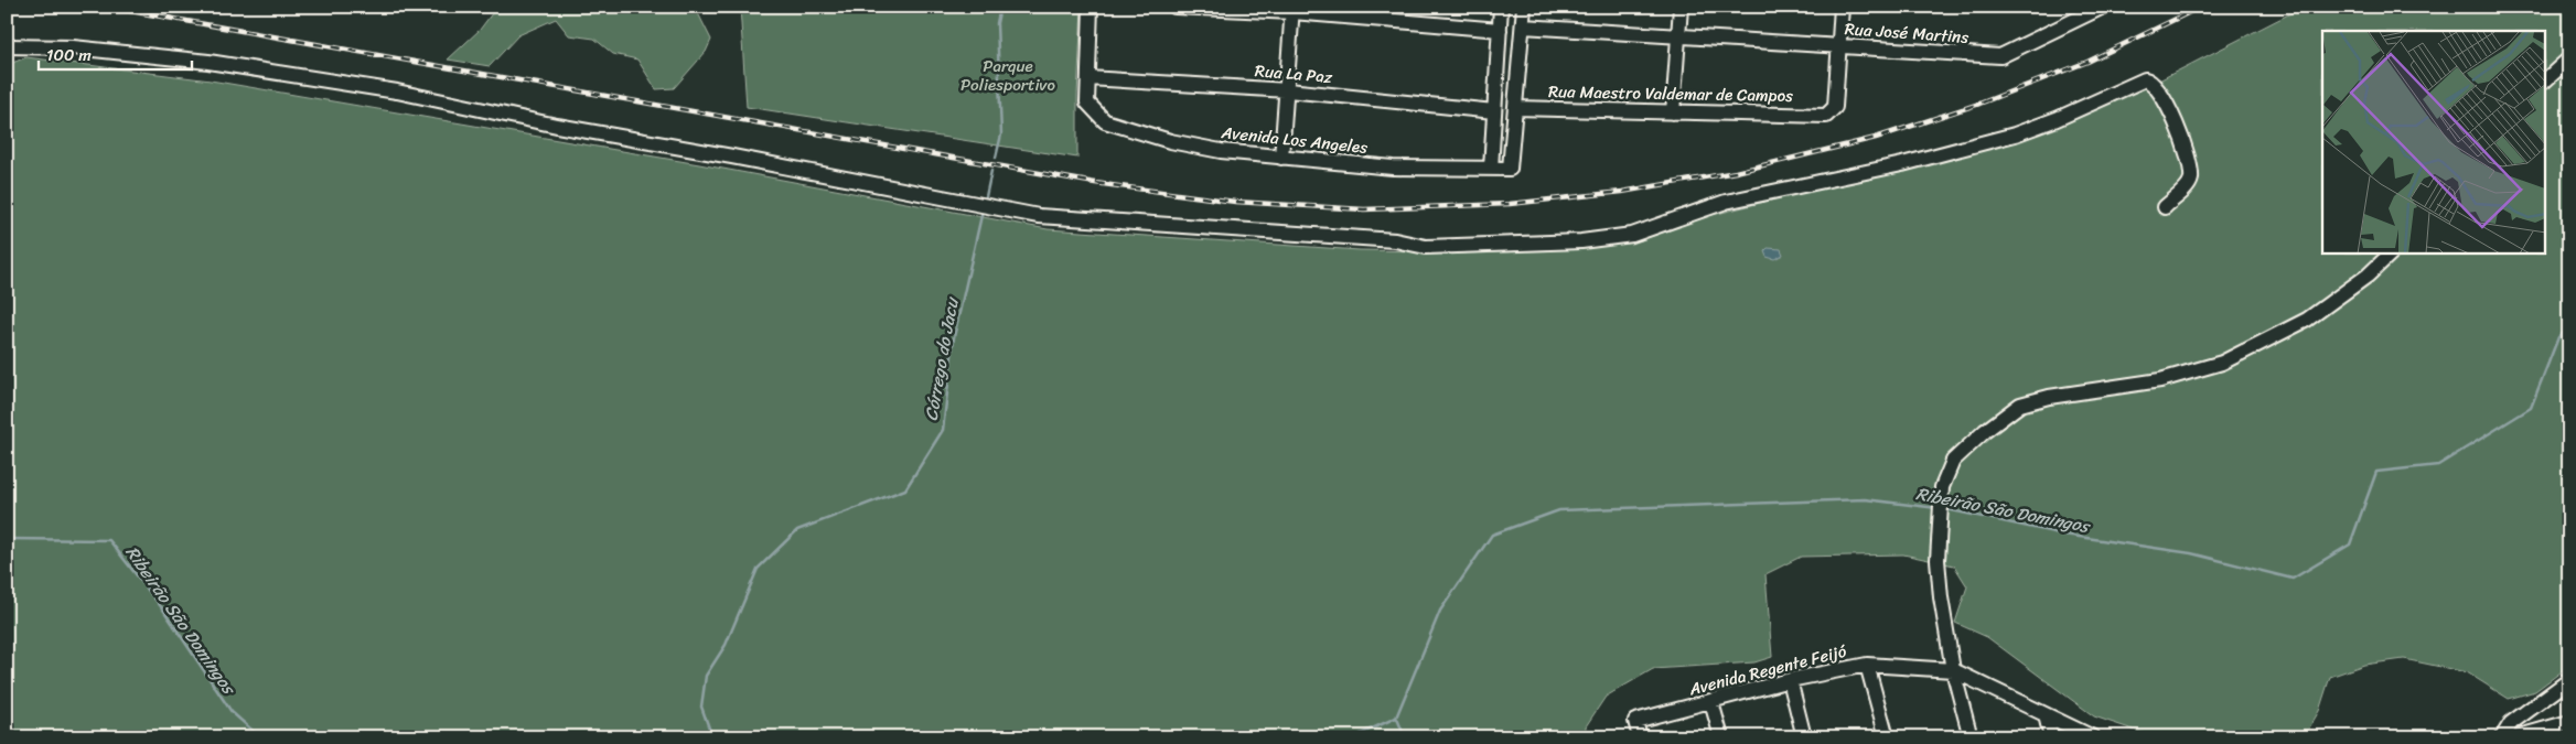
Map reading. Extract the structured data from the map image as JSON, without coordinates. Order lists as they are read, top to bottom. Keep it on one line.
{"streets":{"street":["Rua José Martins","Rua La Paz","Rua Maestro Valdemar de Campos","Avenida Los Angeles","Avenida Regente Feijó"]},"crossings":[["Rua José Martins","Rua Maestro Valdemar de Campos"],["Rua La Paz","Avenida Los Angeles"],["Rua Maestro Valdemar de Campos","Avenida Los Angeles"]],"water":["Córrego do Jacu","Ribeirão São Domingos"],"parks":["Parque Poliesportivo"],"scale_bar":"100 m"}
